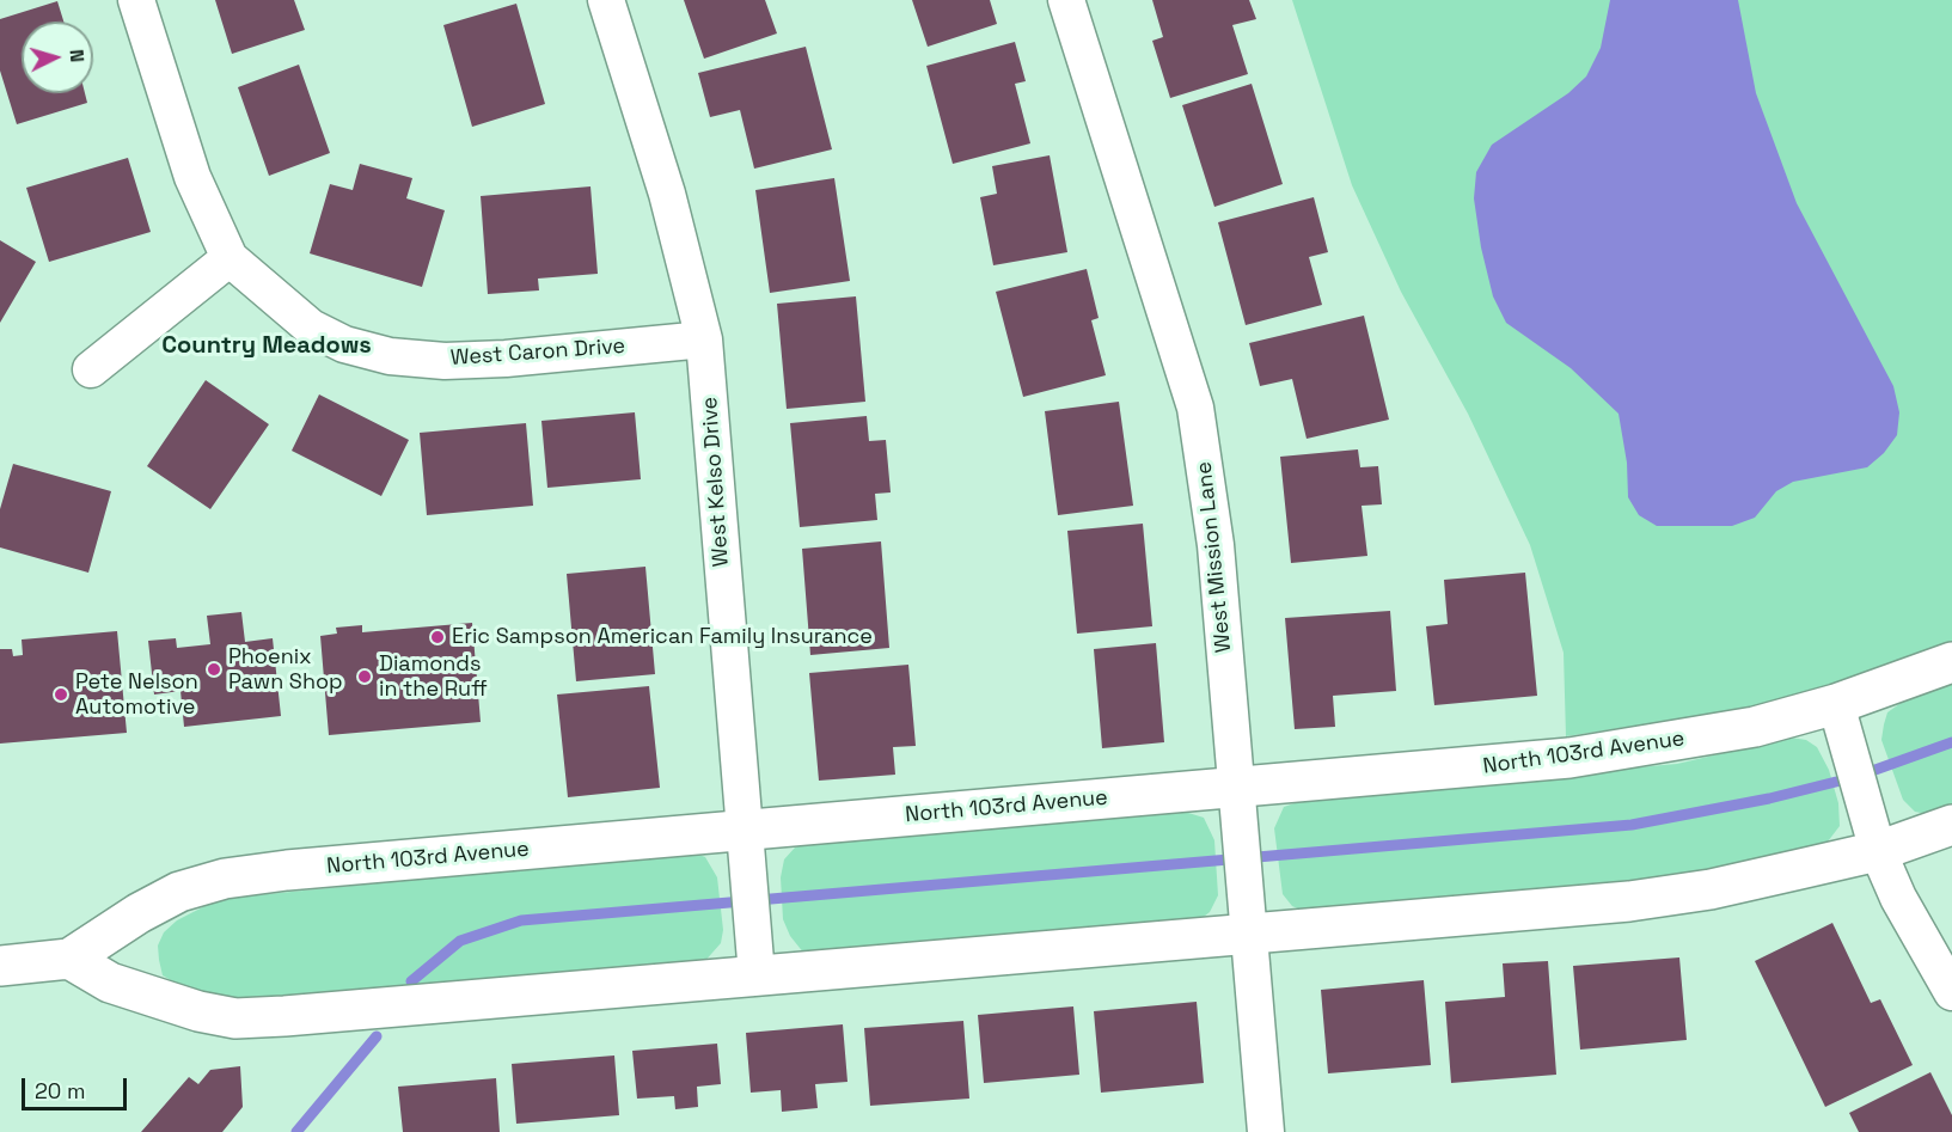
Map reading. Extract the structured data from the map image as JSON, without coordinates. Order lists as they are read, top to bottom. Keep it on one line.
{"streets":{"street":["West Caron Drive","West Kelso Drive","West Mission Lane","North 103rd Avenue"]},"crossings":[["West Caron Drive","West Kelso Drive"],["West Kelso Drive","North 103rd Avenue"],["West Mission Lane","North 103rd Avenue"]],"districts":["Country Meadows"],"places":["Eric Sampson American Family Insurance","Phoenix Pawn Shop","Diamonds in the Ruff","Pete Nelson Automotive"],"scale_bar":"20 m","north":"right"}
